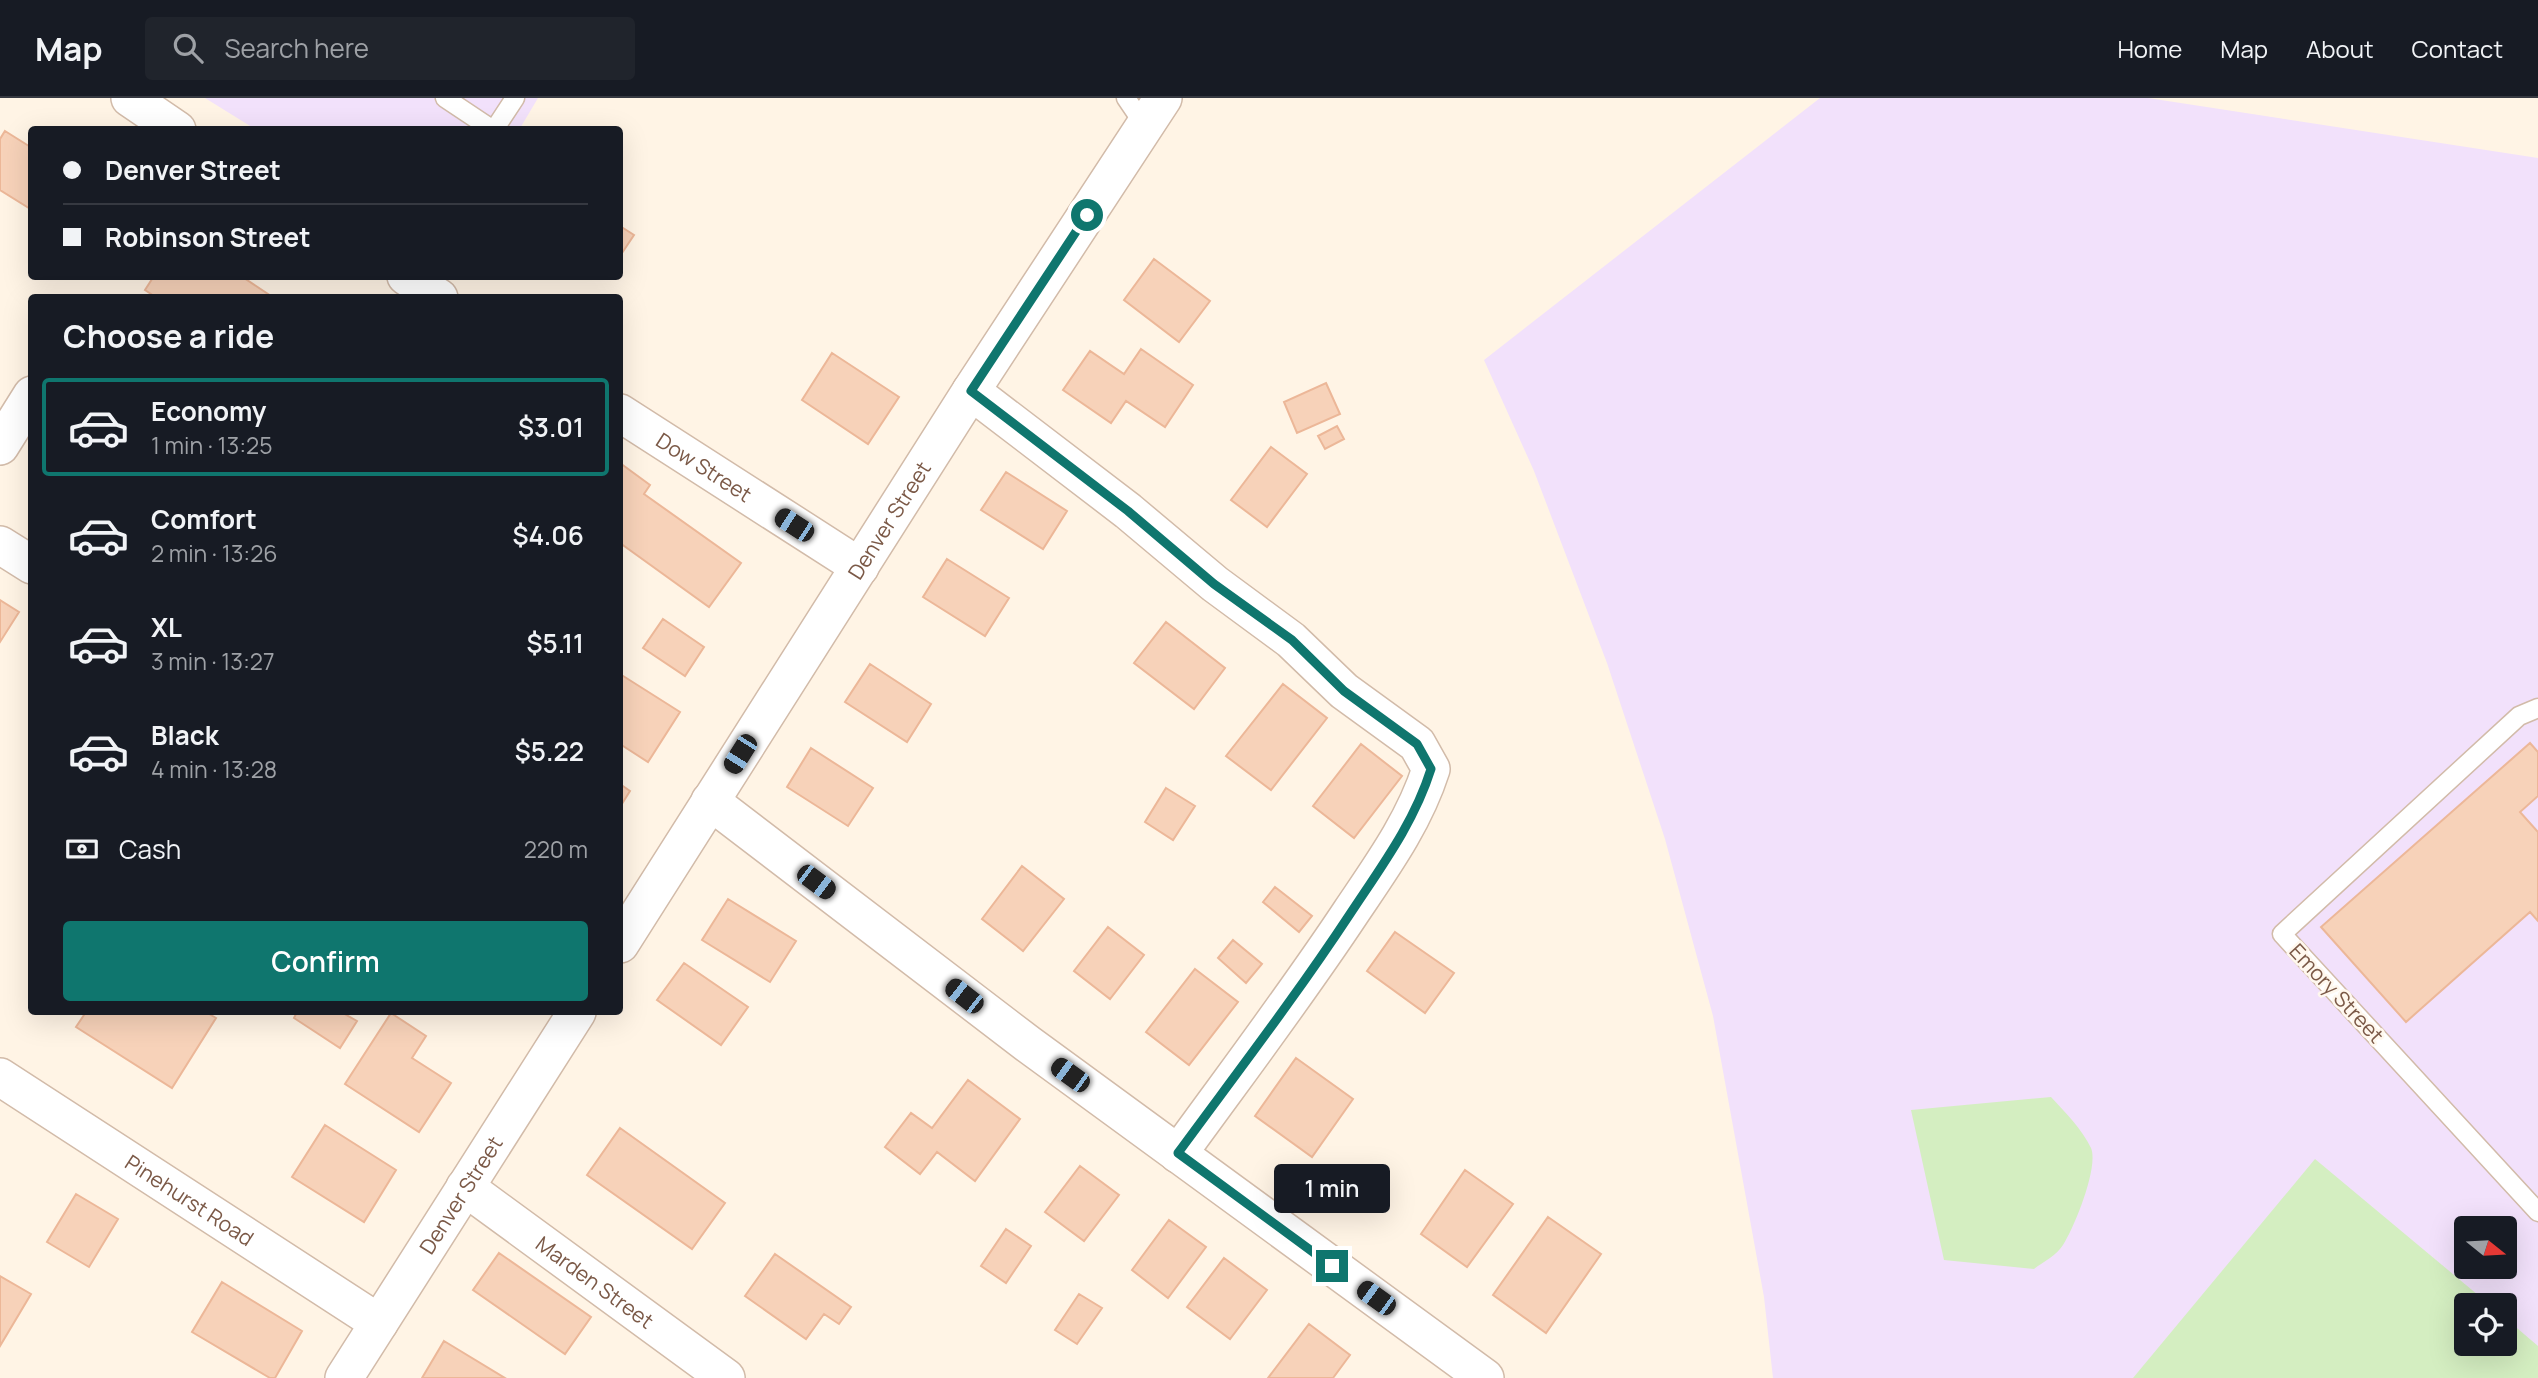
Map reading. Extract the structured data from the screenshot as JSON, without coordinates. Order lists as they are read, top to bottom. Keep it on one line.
{"streets":{"street":["Dow Street","Denver Street","Pinehurst Road","Marden Street"],"lane":["Emory Street"]},"crossings":[["Dow Street","Denver Street"],["Denver Street","Pinehurst Road"],["Denver Street","Marden Street"]],"north":"right","page":{"header":"Map","search":"Search here","nav":["Home","Map","About","Contact"],"banner":["Denver Street","Robinson Street"],"heading":"Choose a ride","list":[{"name":"Economy","note":"1 min · 13:25","value":"$3.01"},{"name":"Comfort","note":"2 min · 13:26","value":"$4.06"},{"name":"XL","note":"3 min · 13:27","value":"$5.11"},{"name":"Black","note":"4 min · 13:28","value":"$5.22"}],"pay":["Cash","220 m"],"buttons":"Confirm","bubble":"1 min"}}
